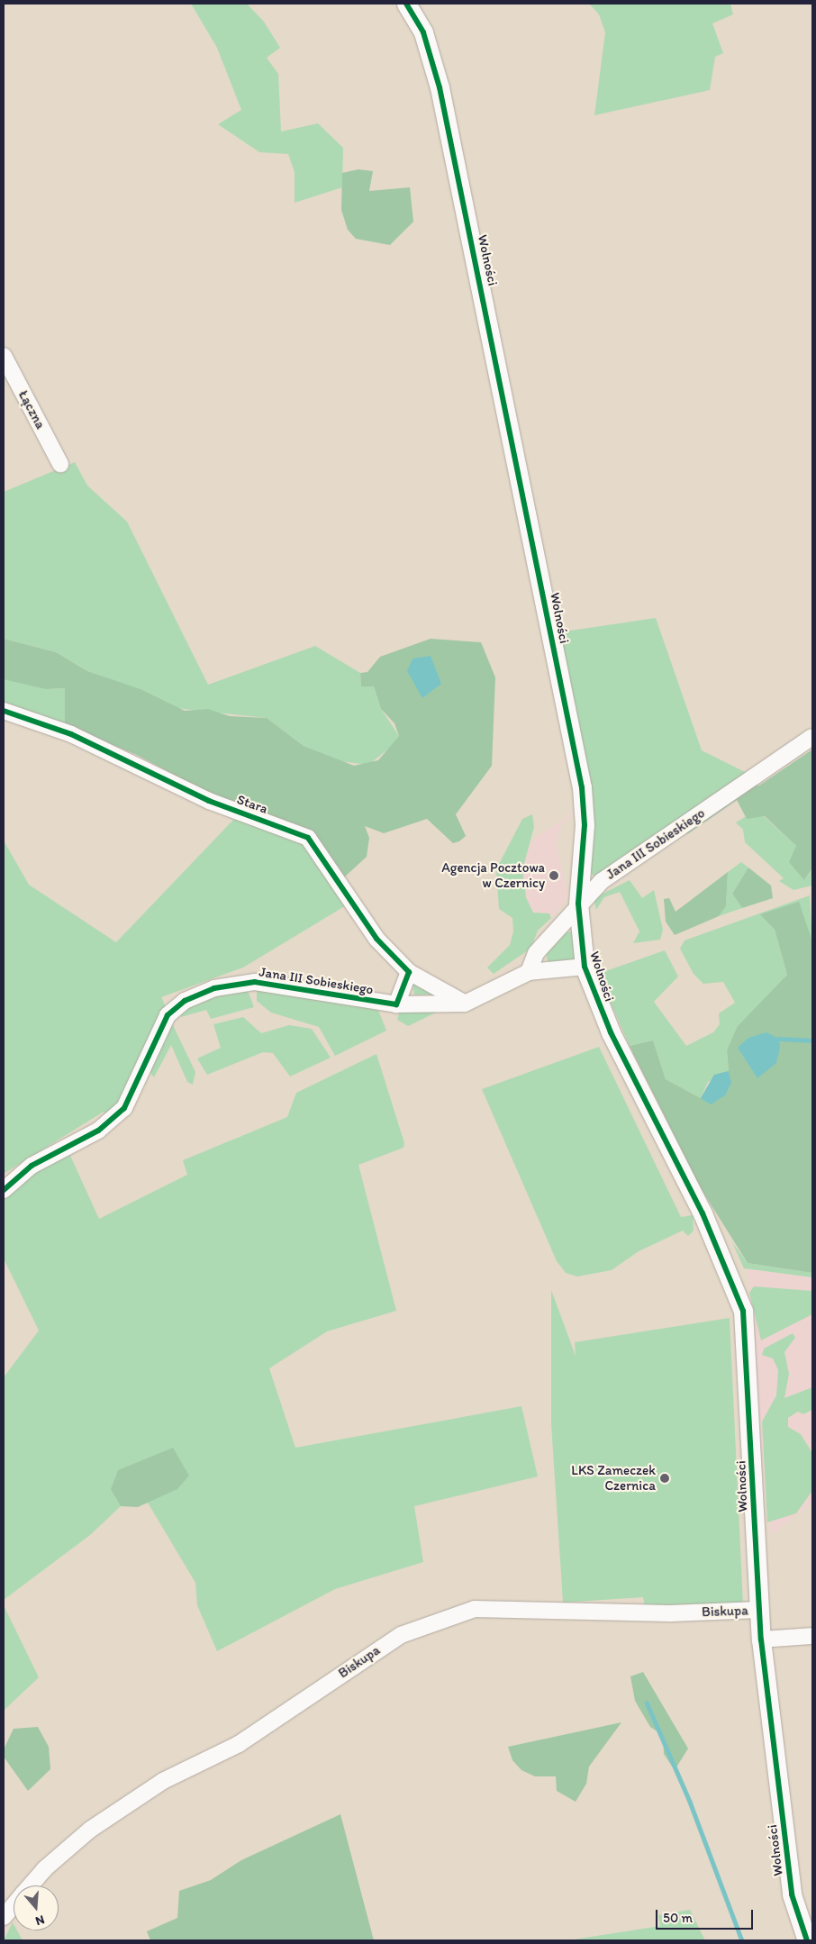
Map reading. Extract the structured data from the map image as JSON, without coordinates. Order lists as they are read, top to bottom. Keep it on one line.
{"streets":{"street":["Wolności","Łączna","Stara","Jana III Sobieskiego","Biskupa"]},"crossings":[["Wolności","Jana III Sobieskiego"],["Wolności","Biskupa"],["Stara","Jana III Sobieskiego"]],"places":["Agencja Pocztowa w Czernicy","LKS Zameczek Czernica"],"scale_bar":"50 m","north":"bottom"}
